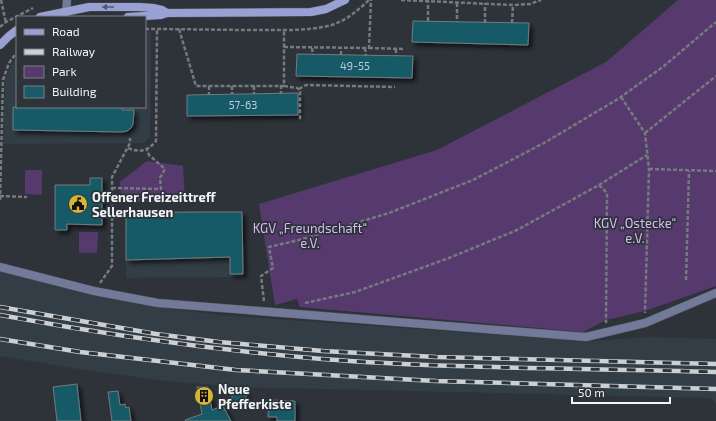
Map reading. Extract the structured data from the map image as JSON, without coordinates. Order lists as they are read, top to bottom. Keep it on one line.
{"parks":["KGV „Ostecke“ e.V.","KGV „Freundschaft“ e.V."],"places":{"public building":["Offener Freizeittreff Sellerhausen"],"building":["Neue Pfefferkiste"]},"house_numbers":["49-55","57-63"],"legend":["Road","Railway","Park","Building"],"scale_bar":"50 m"}
